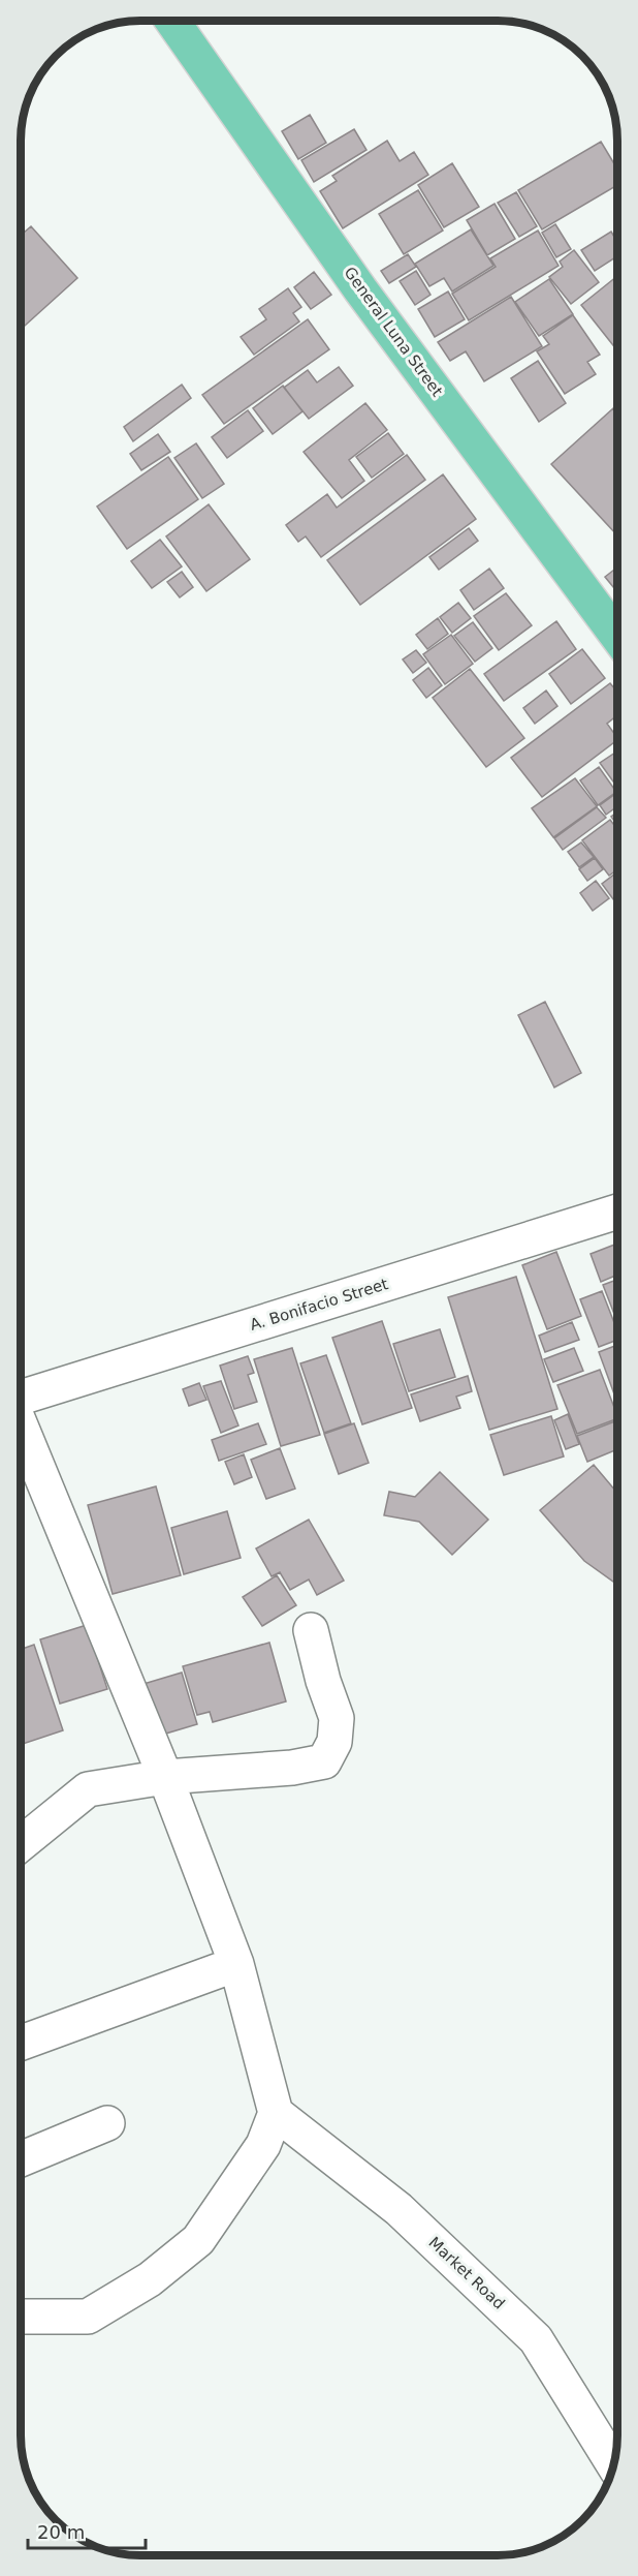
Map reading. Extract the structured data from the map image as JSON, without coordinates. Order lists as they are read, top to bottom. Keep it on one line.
{"streets":{"main road":["General Luna Street"],"street":["A. Bonifacio Street","Market Road"]},"scale_bar":"20 m"}
